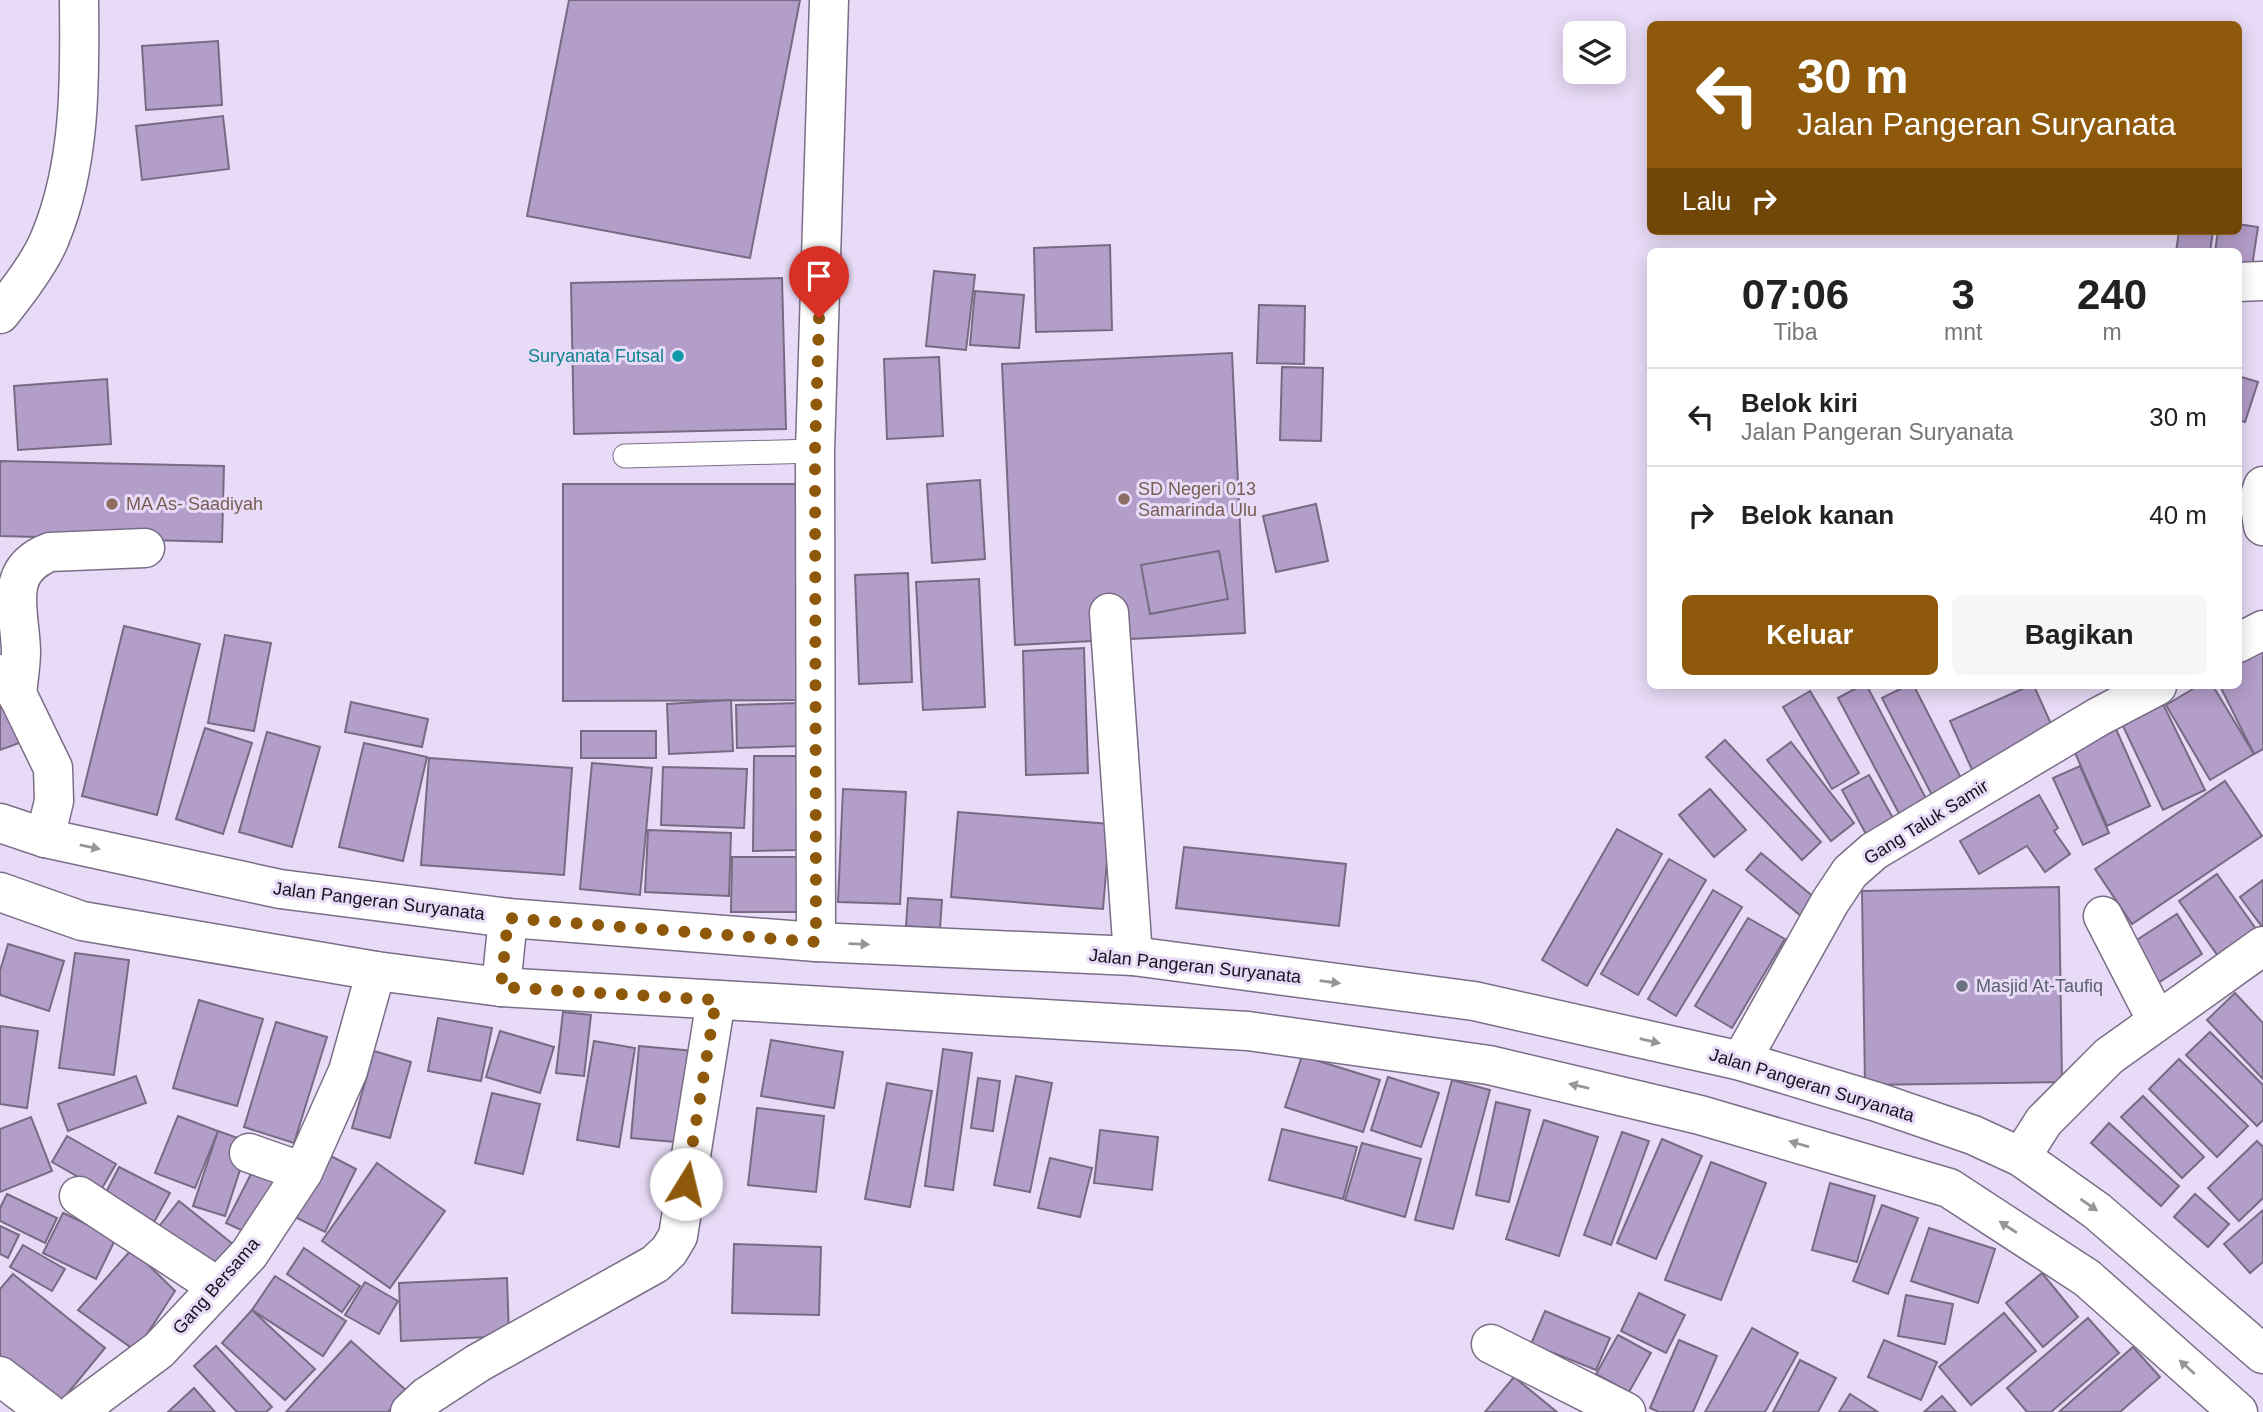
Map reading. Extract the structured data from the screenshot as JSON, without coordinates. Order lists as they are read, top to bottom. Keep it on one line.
{"streets":{"main road":["Gang Taluk Samir","Jalan Pangeran Suryanata","Gang Bersama"]},"crossings":[["Gang Taluk Samir","Jalan Pangeran Suryanata"]],"places":["Suryanata Futsal","SD Negeri 013 Samarinda Ulu","MA As- Saadiyah","Masjid At-Taufiq"],"page":{"turn":["30 m","Jalan Pangeran Suryanata"],"then":"Lalu","eta":["07:06","Tiba","3","mnt","240","m"],"list":[{"name":"Belok kiri","note":"Jalan Pangeran Suryanata","value":"30 m"},{"name":"Belok kanan","value":"40 m"}],"buttons":["Keluar","Bagikan"]}}
